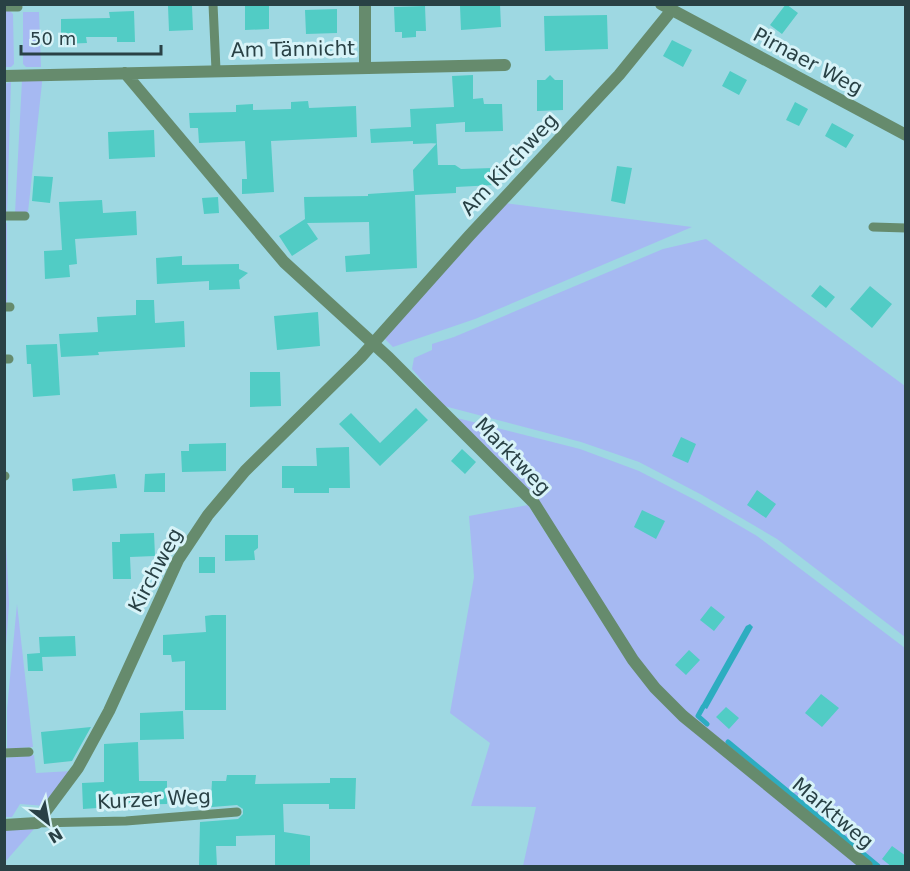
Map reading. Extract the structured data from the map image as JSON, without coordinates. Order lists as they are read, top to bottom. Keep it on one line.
{"streets":{"street":["Am Tännicht","Pirnaer Weg","Am Kirchweg","Marktweg","Kirchweg"],"lane":["Kurzer Weg"]},"crossings":[["Am Tännicht","Marktweg"],["Pirnaer Weg","Am Kirchweg"],["Am Kirchweg","Marktweg"],["Am Kirchweg","Kirchweg"],["Marktweg","Kirchweg"],["Kirchweg","Kurzer Weg"]],"scale_bar":"50 m","north":"bottom right"}
